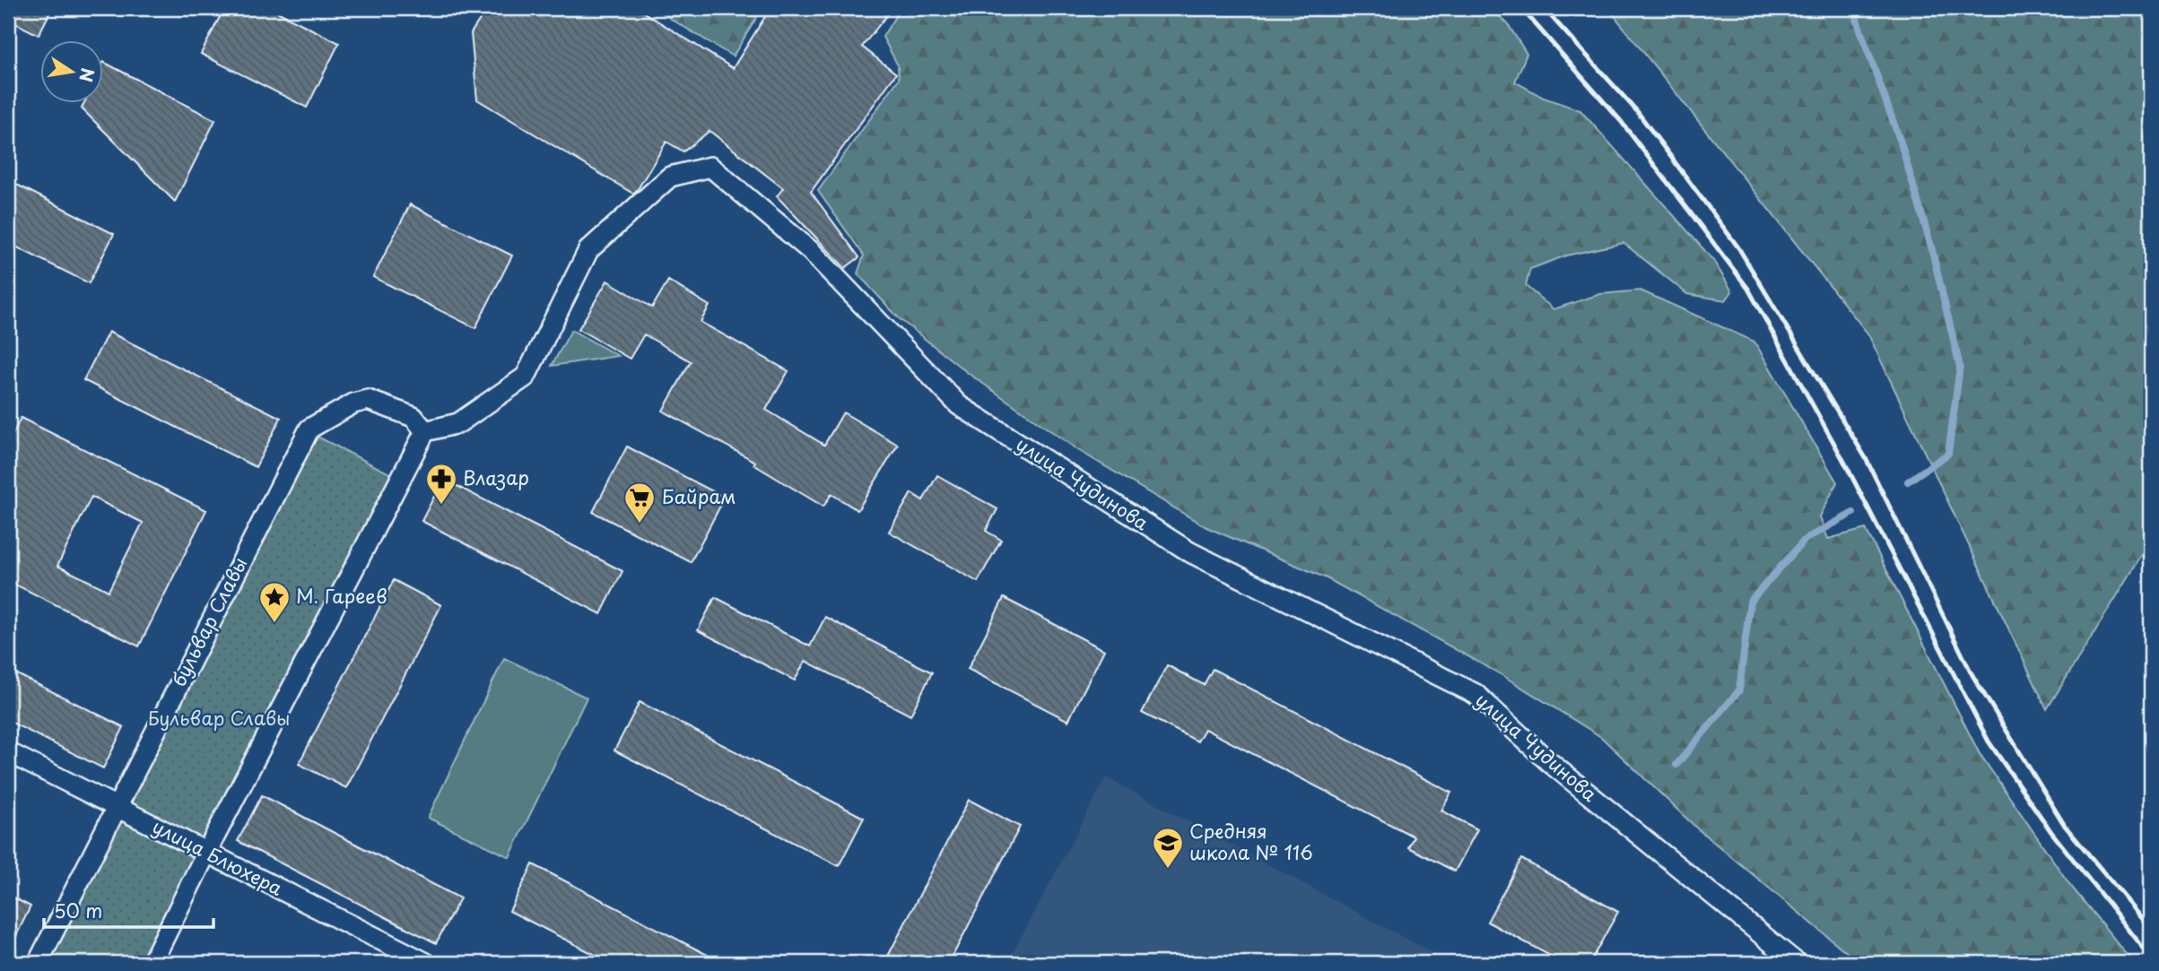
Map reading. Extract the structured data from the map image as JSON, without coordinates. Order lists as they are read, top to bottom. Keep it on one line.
{"streets":{"street":["улица Чудинова","бульвар Славы","улица Блюхера"]},"crossings":[["улица Чудинова","бульвар Славы"],["бульвар Славы","улица Блюхера"]],"parks":["Бульвар Славы"],"places":{"pharmacy":["Влазар"],"supermarket":["Байрам"],"place":["М. Гареев"],"school or university":["Средняя школа № 116"]},"scale_bar":"50 m","north":"right"}
